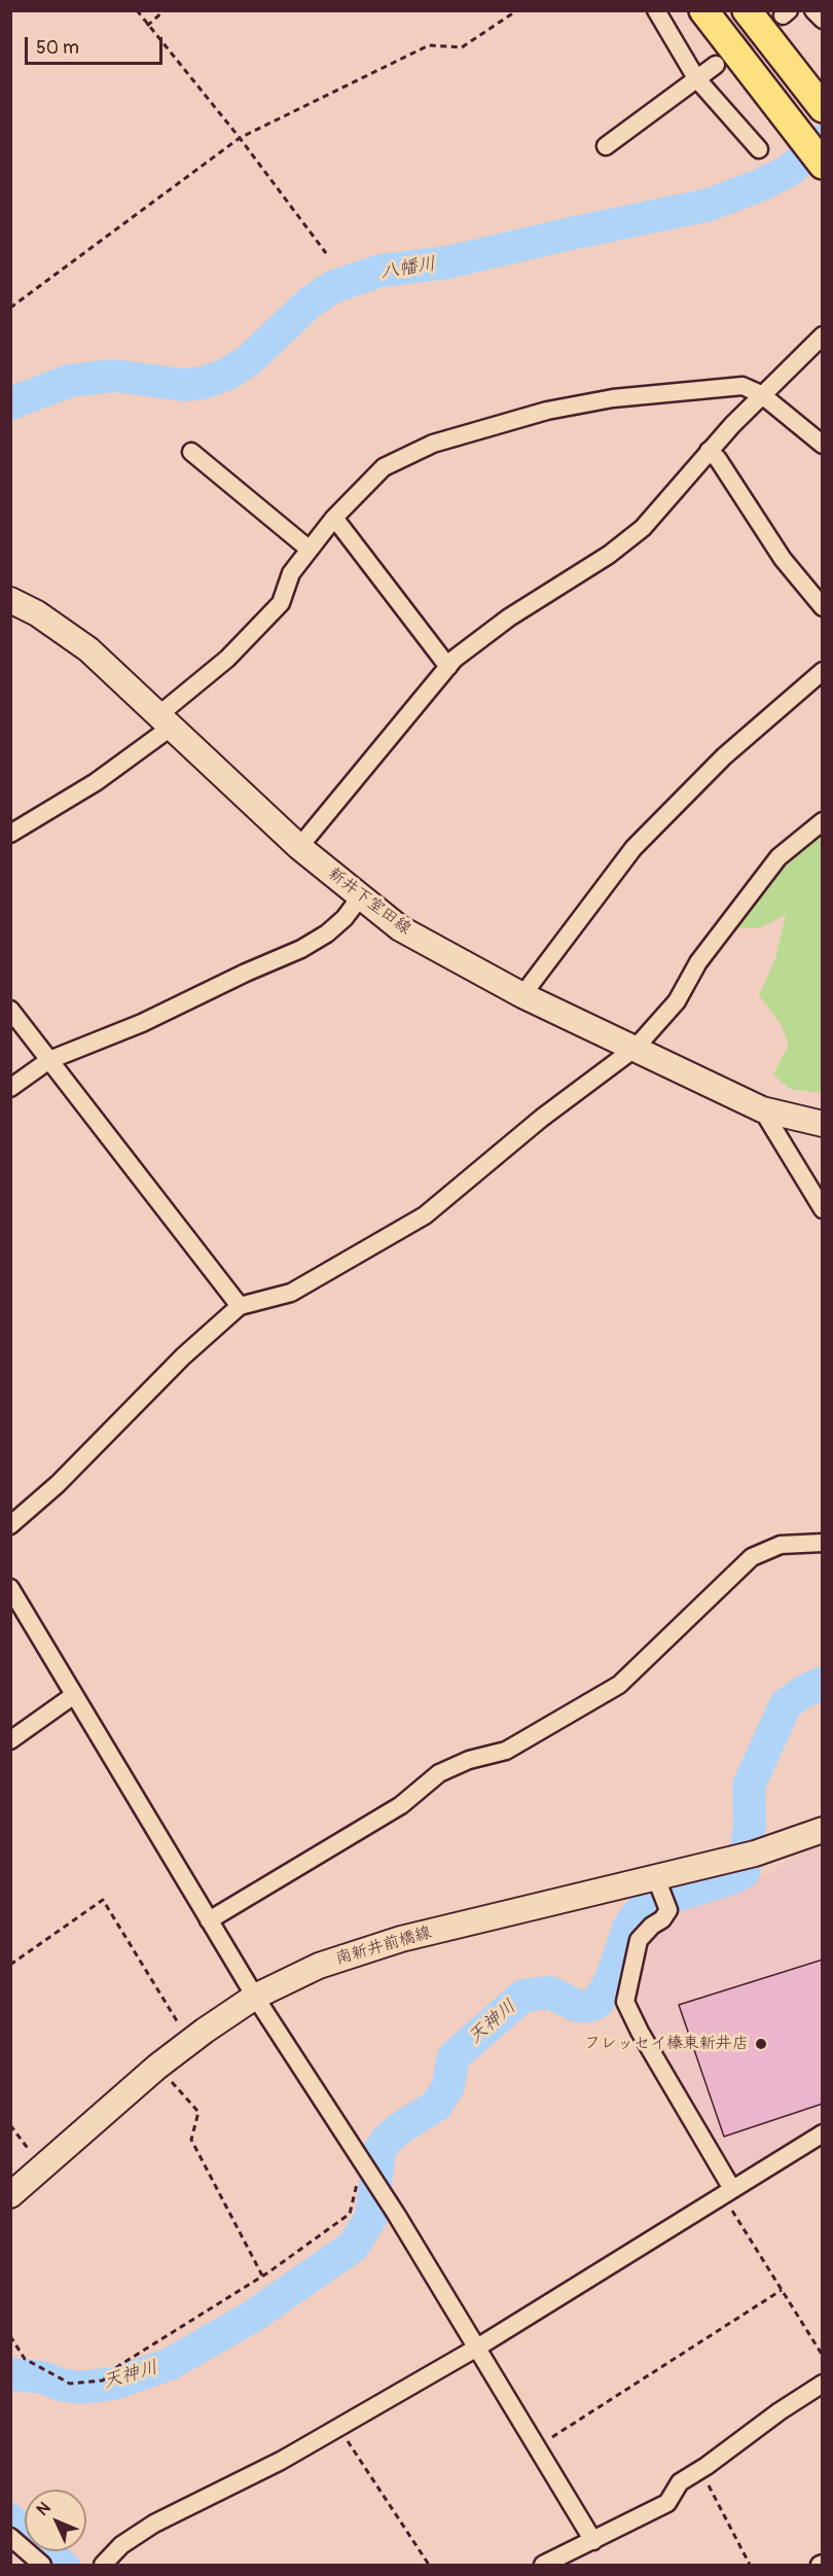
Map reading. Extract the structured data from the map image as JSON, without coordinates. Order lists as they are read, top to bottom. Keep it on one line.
{"streets":{"main road":["新井下室田線","南新井前橋線"]},"water":["八幡川","天神川"],"places":["フレッセイ榛東新井店"],"scale_bar":"50 m","north":"top left"}
